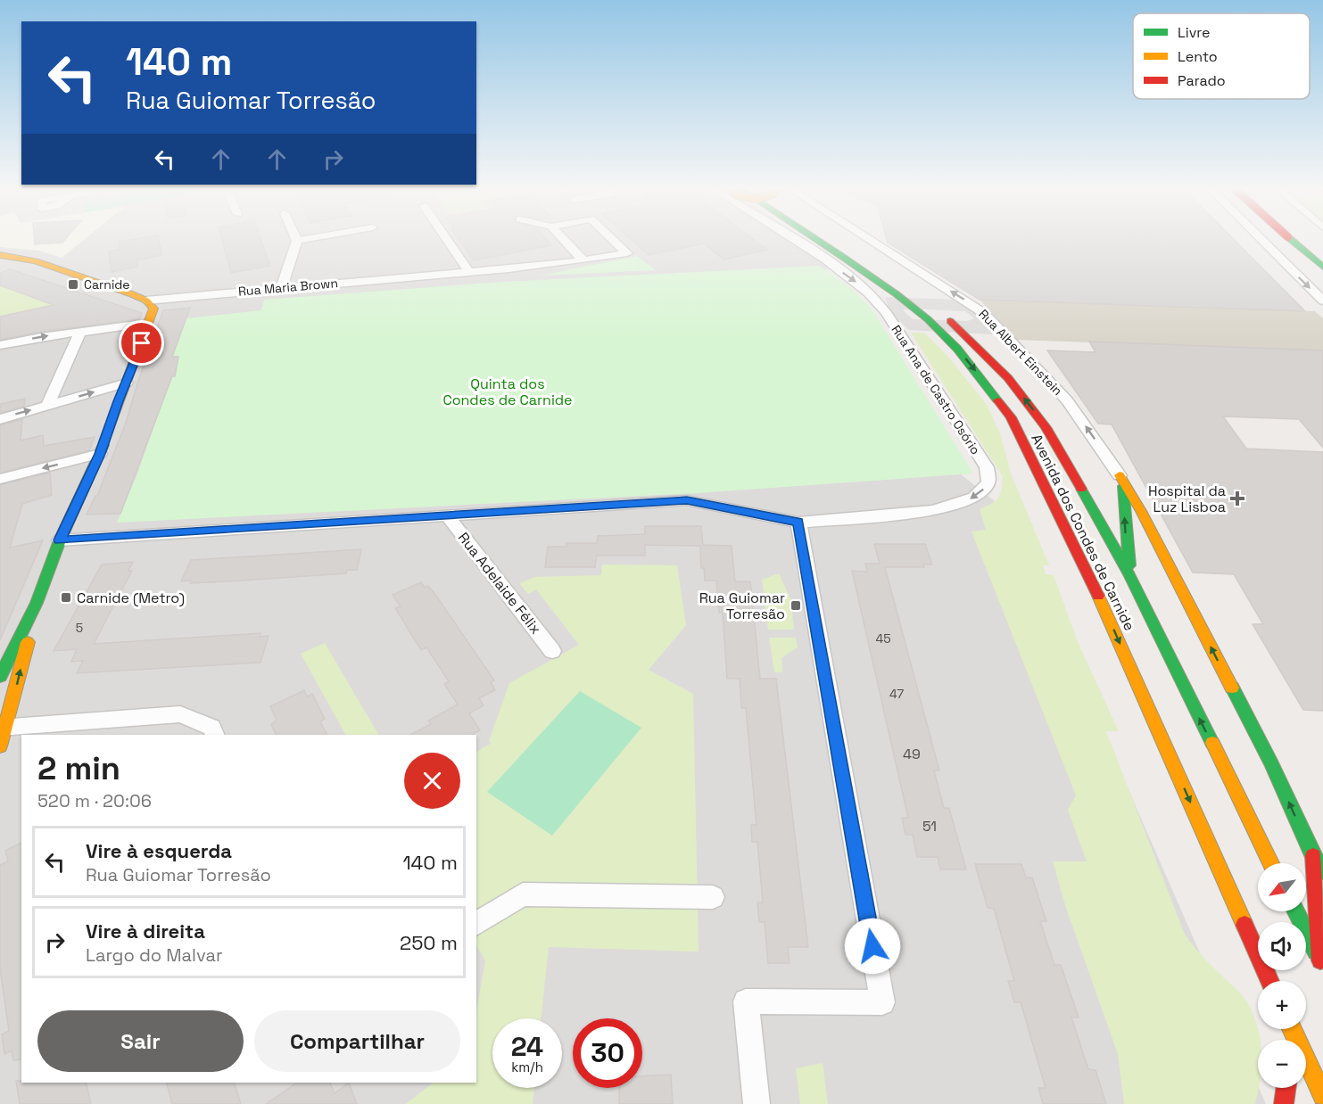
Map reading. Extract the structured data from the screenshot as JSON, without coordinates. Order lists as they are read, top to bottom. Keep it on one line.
{"streets":{"main road":["Rua Maria Brown","Avenida dos Condes de Carnide"],"street":["Rua Albert Einstein","Rua Ana de Castro Osório","Rua Adelaide Félix"]},"one_way":["Rua Albert Einstein"],"parks":["Quinta dos Condes de Carnide"],"places":{"transit":["Carnide","Carnide (Metro)","Rua Guiomar Torresão"],"health":["Hospital da Luz Lisboa"]},"house_numbers":["5","45","47","49","51"],"legend":["Livre","Lento","Parado"],"north":"bottom left","page":{"turn":["140 m","Rua Guiomar Torresão"],"heading":["2 min","520 m · 20:06"],"list":[{"name":"Vire à esquerda","note":"Rua Guiomar Torresão","value":"140 m"},{"name":"Vire à direita","note":"Largo do Malvar","value":"250 m"}],"map_buttons":["+","−"],"buttons":["Sair","Compartilhar"],"speed":"24 km/h","limit":"30"}}
